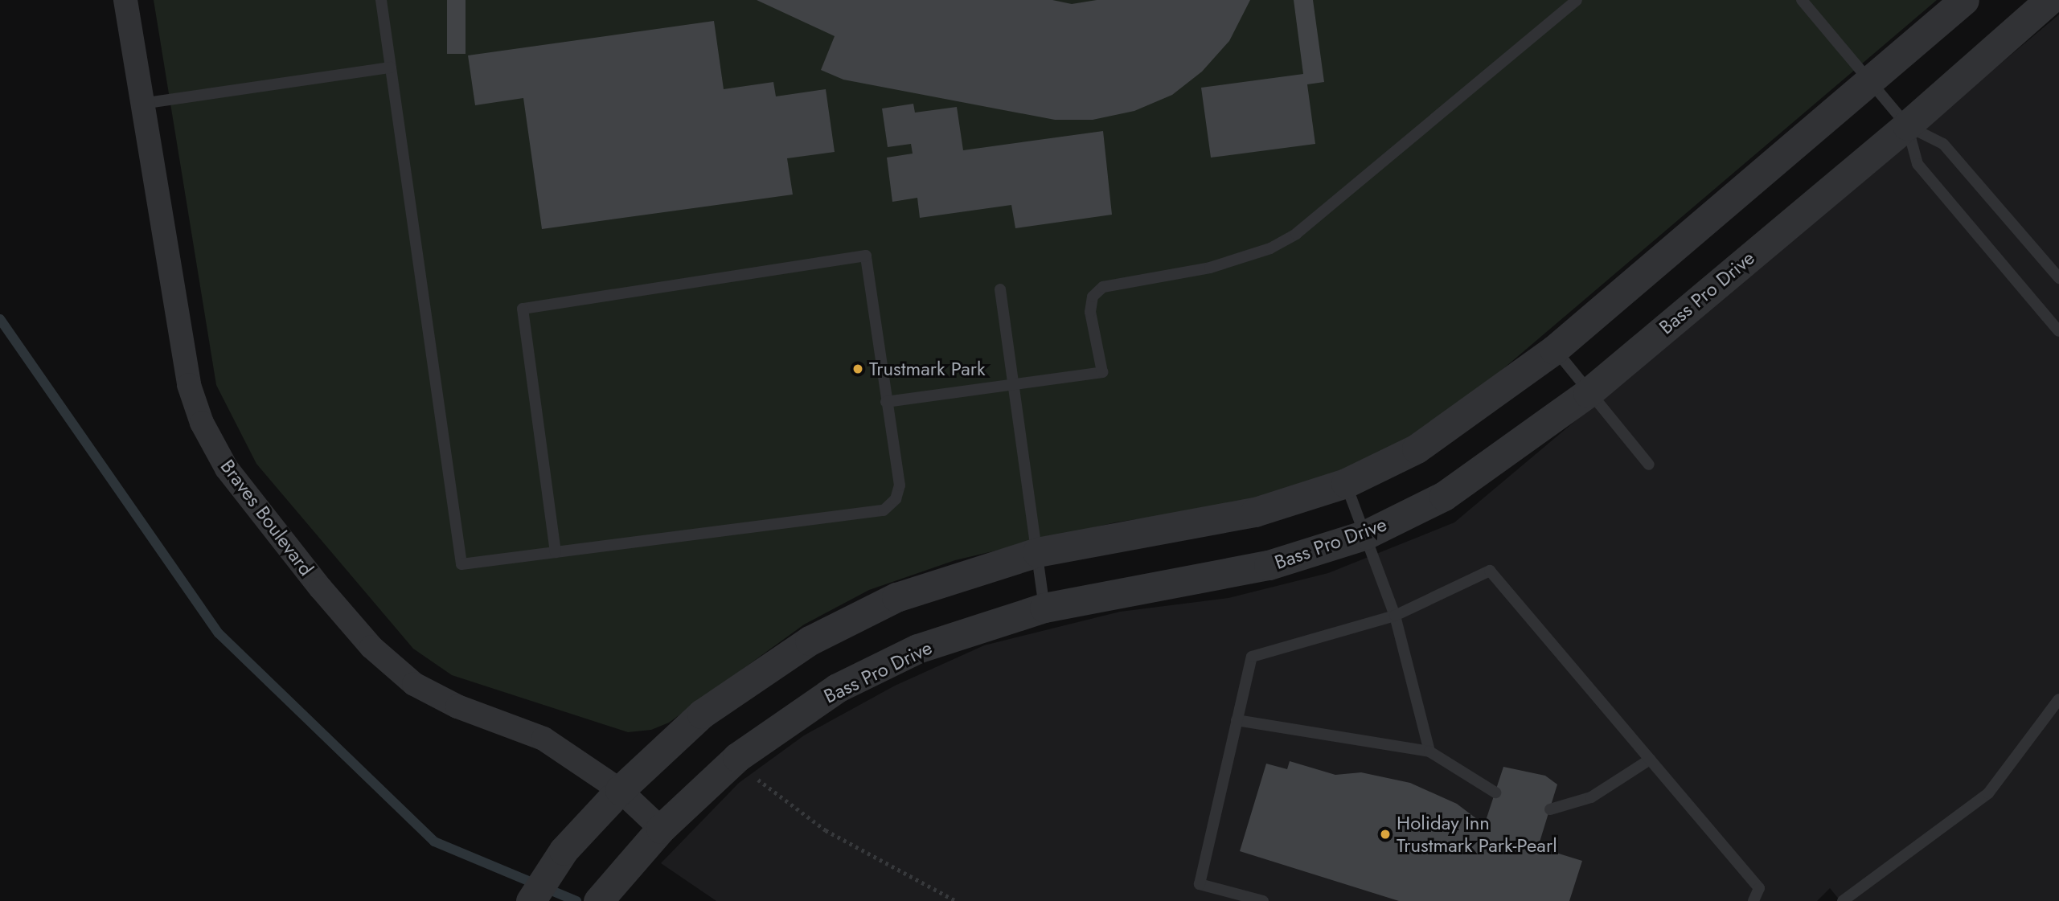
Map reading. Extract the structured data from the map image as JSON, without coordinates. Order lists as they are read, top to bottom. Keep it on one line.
{"streets":{"street":["Bass Pro Drive","Braves Boulevard"]},"crossings":[["Bass Pro Drive","Braves Boulevard"]],"places":["Trustmark Park","Holiday Inn Trustmark Park-Pearl"]}
